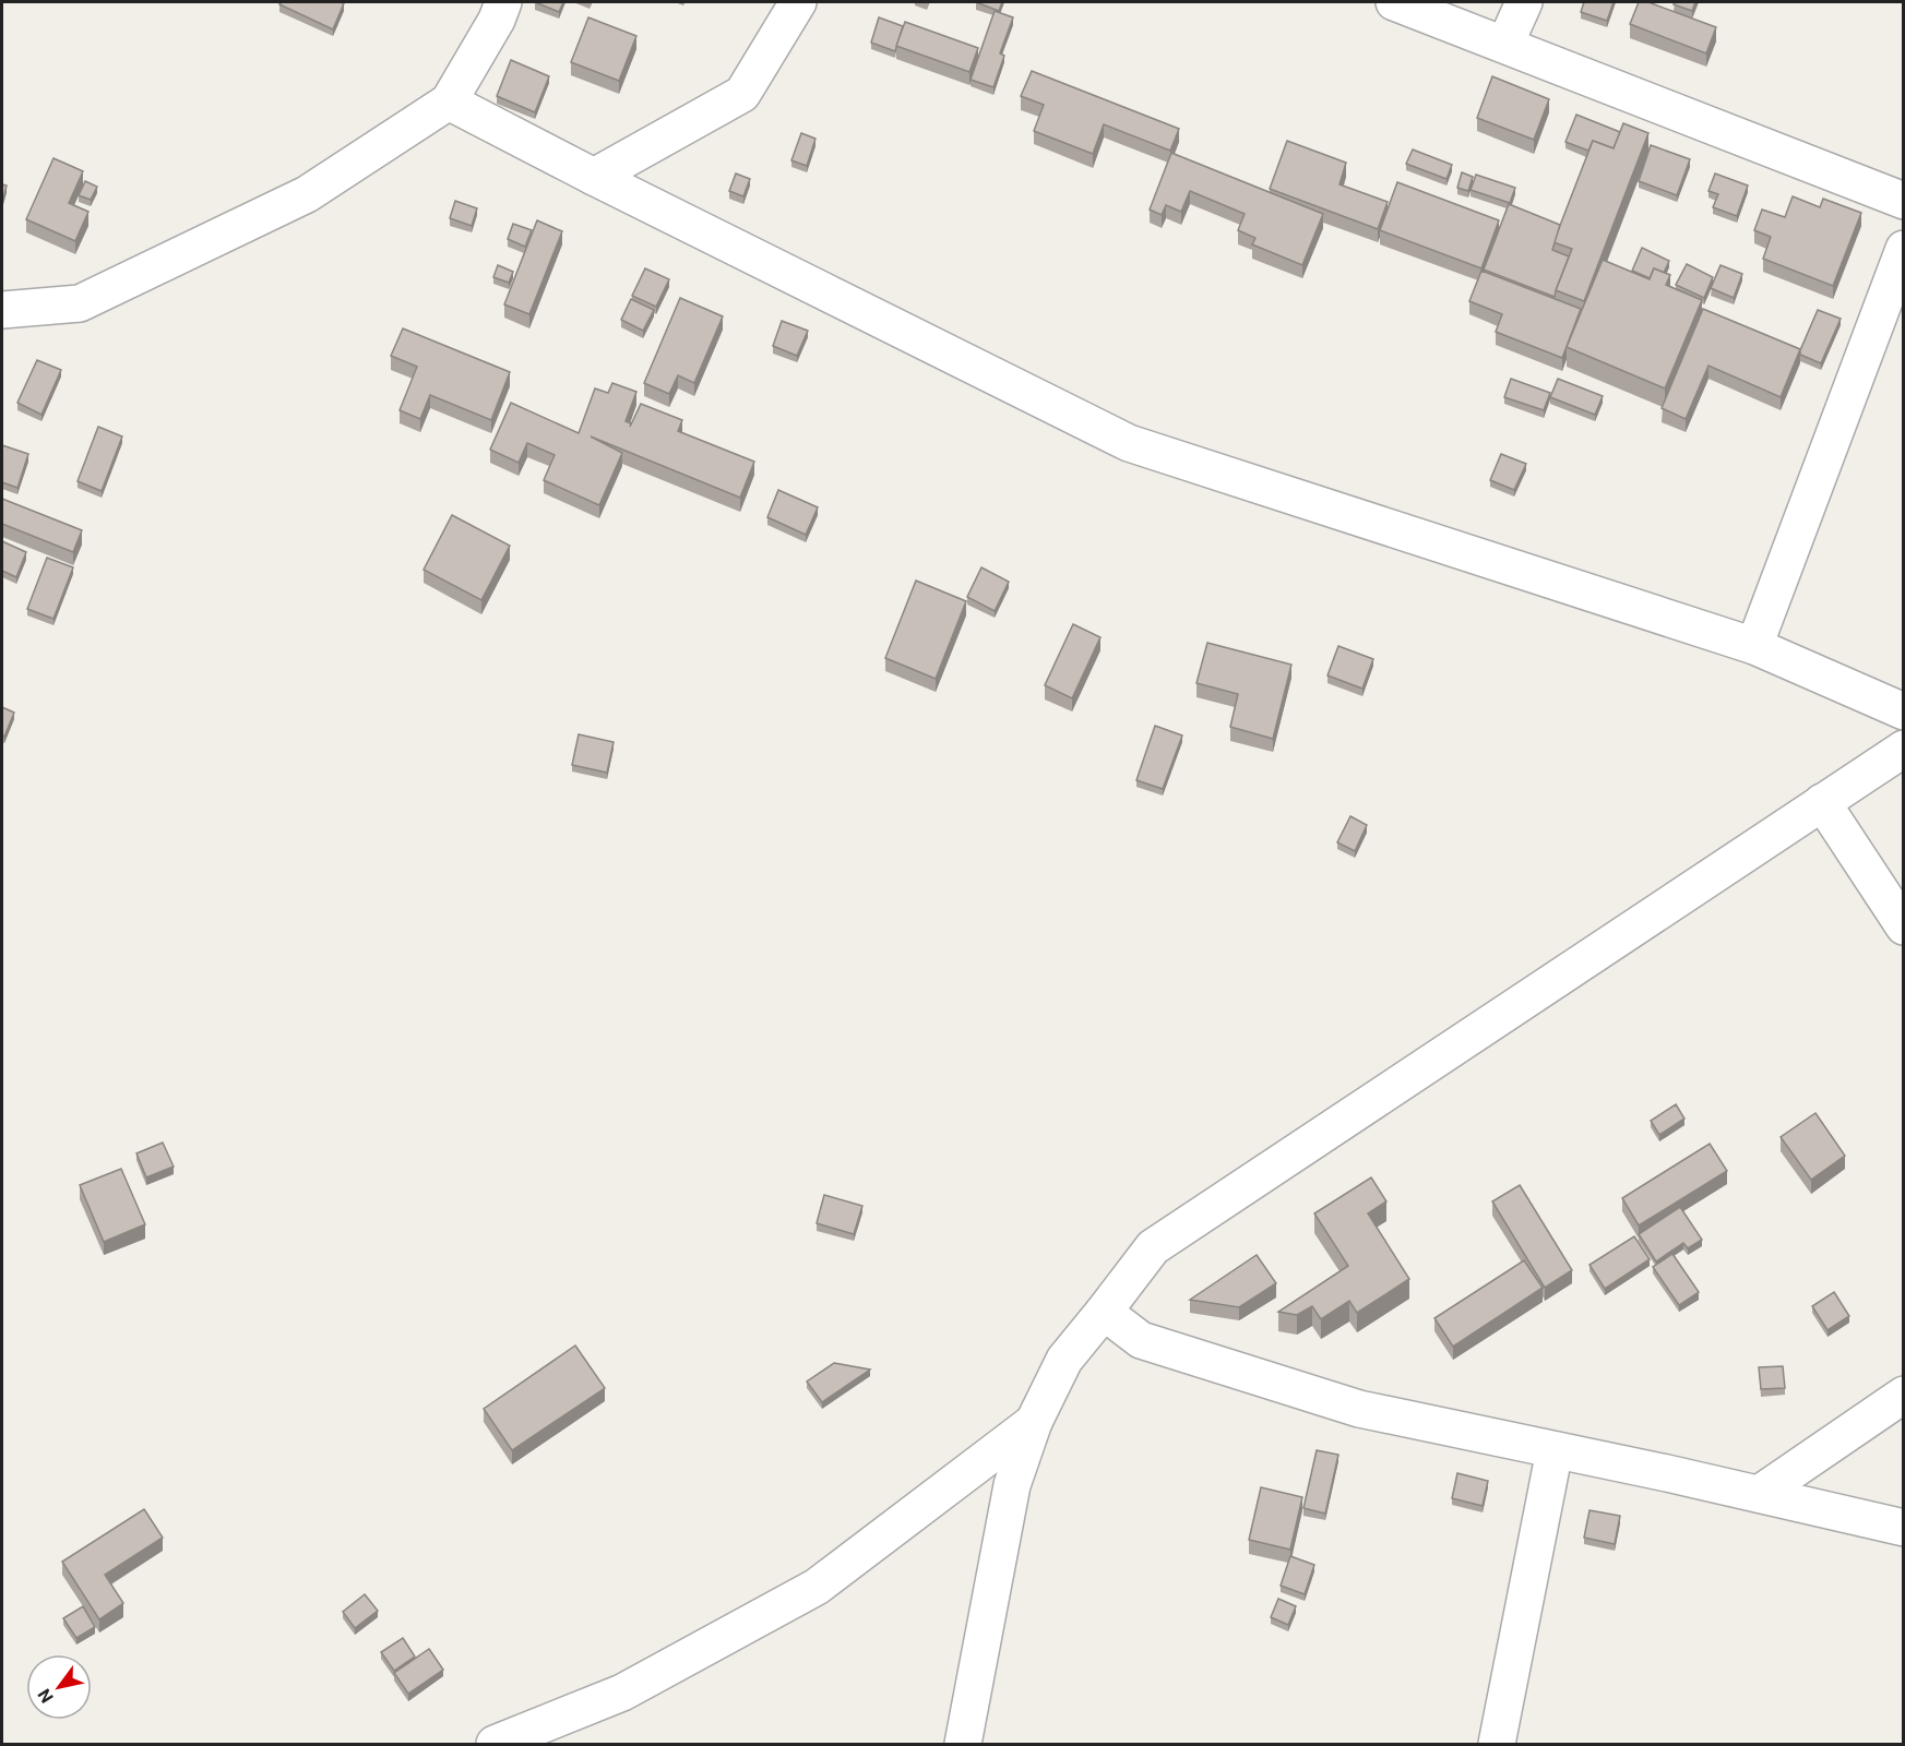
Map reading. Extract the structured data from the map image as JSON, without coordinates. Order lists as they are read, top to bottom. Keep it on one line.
{"north":"bottom left"}
